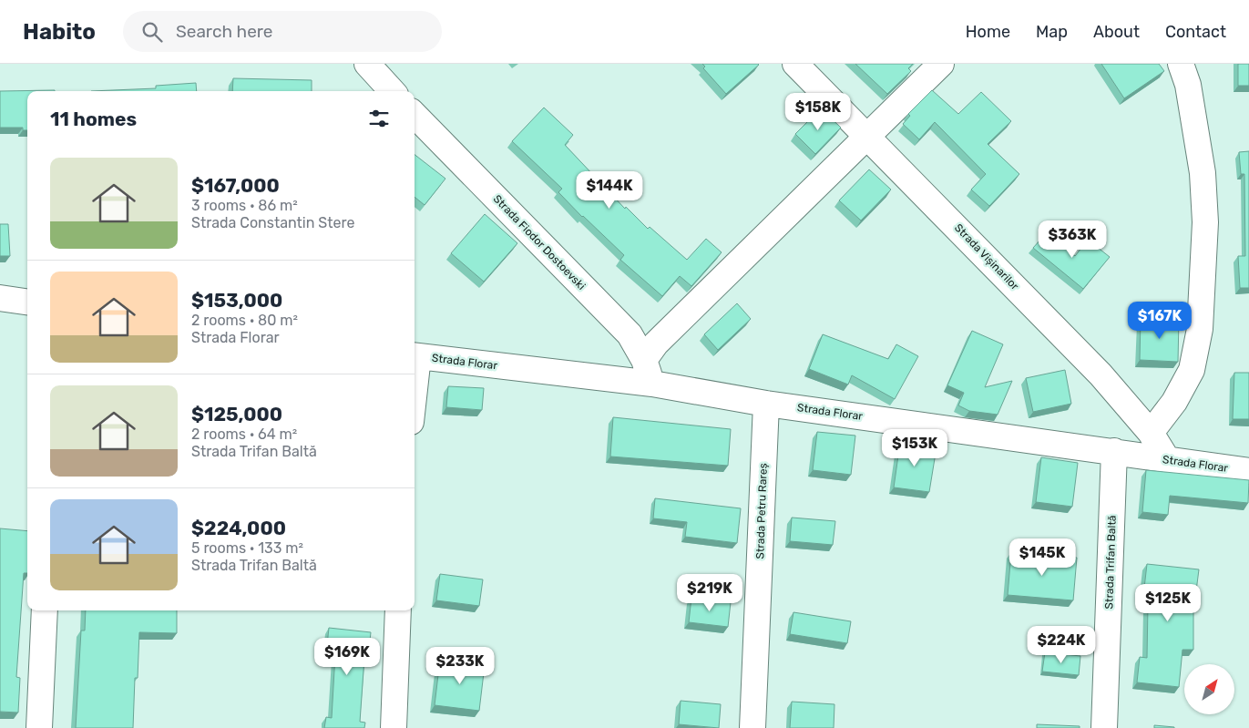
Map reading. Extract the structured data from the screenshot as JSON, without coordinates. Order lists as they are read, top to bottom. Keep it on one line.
{"streets":{"street":["Strada Fiodor Dostoevski","Strada Vișinarilor","Strada Florar","Strada Petru Rareș","Strada Trifan Baltă"]},"crossings":[["Strada Fiodor Dostoevski","Strada Florar"],["Strada Vișinarilor","Strada Florar"],["Strada Florar","Strada Petru Rareș"],["Strada Florar","Strada Trifan Baltă"]],"north":"top right","page":{"header":"Habito","search":"Search here","nav":["Home","Map","About","Contact"],"heading":"11 homes","price":["$158K","$144K","$363K","$167K","$153K","$145K","$219K","$125K","$224K","$169K","$233K"],"list":[{"name":"$167,000","note":"3 rooms · 86 m² · Strada Constantin Stere"},{"name":"$153,000","note":"2 rooms · 80 m² · Strada Florar"},{"name":"$125,000","note":"2 rooms · 64 m² · Strada Trifan Baltă"},{"name":"$224,000","note":"5 rooms · 133 m² · Strada Trifan Baltă"}]}}
